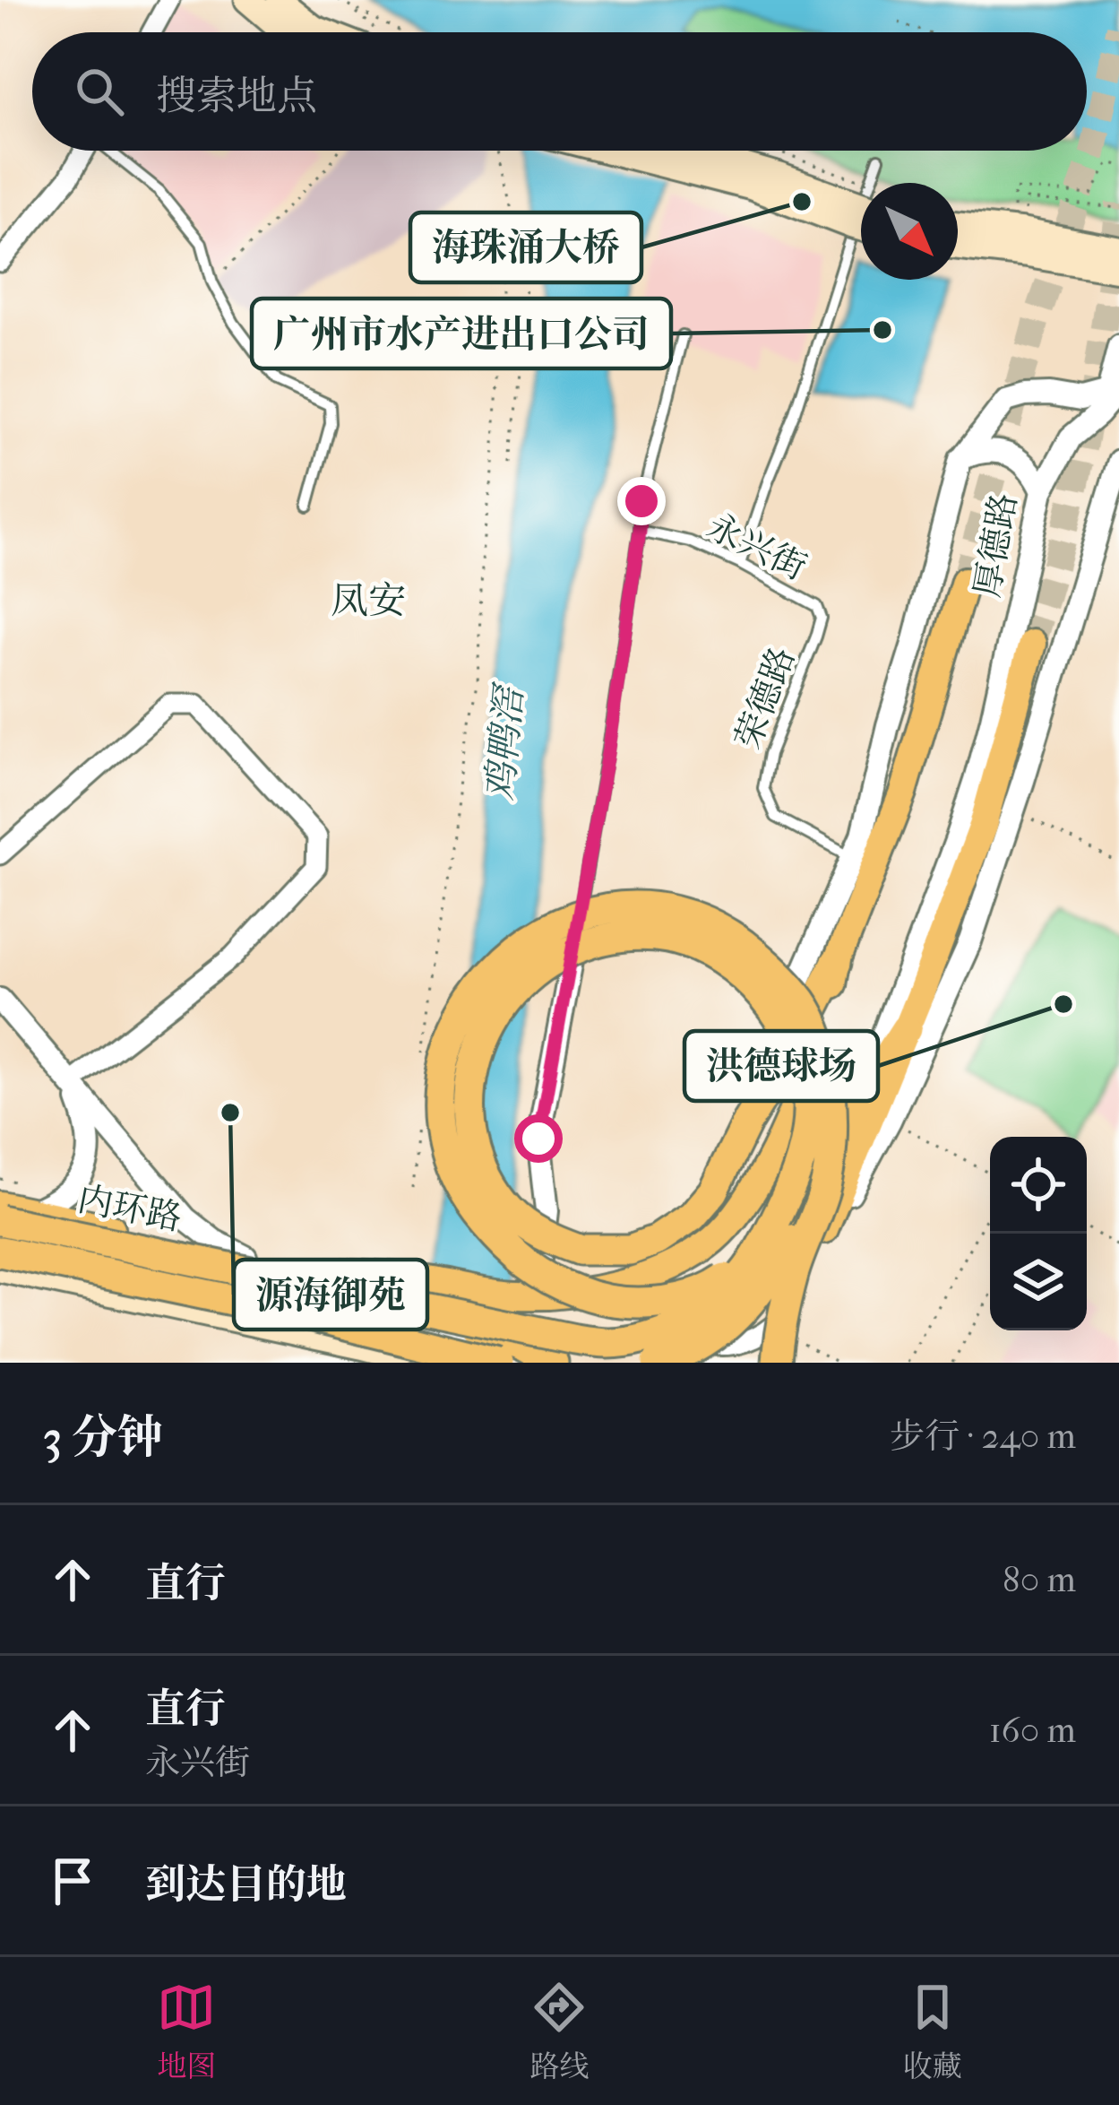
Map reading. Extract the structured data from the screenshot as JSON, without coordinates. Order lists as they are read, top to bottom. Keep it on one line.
{"streets":{"highway":["内环路"],"street":["厚德路"],"lane":["永兴街","荣德路"]},"crossings":[["厚德路","荣德路"],["永兴街","荣德路"]],"districts":["凤安"],"water":["鸡鸭滘"],"places":["海珠涌大桥","广州市水产进出口公司","洪德球场","源海御苑"],"north":"bottom right","page":{"search":"搜索地点","heading":["3 分钟","步行 · 240 m"],"list":[["直行","80 m"],["直行","永兴街","160 m"],"到达目的地"],"nav":["地图","路线","收藏"]}}
